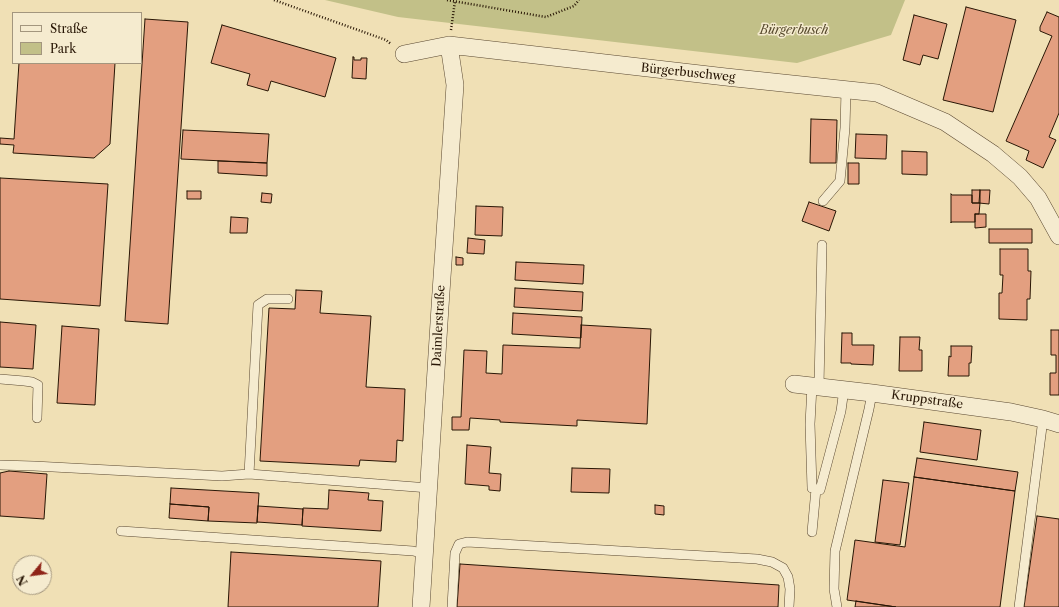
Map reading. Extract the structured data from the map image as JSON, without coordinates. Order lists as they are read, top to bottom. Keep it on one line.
{"streets":{"street":["Bürgerbuschweg","Daimlerstraße","Kruppstraße"]},"crossings":[["Bürgerbuschweg","Daimlerstraße"]],"parks":["Bürgerbusch"],"legend":["Straße","Park"],"north":"bottom left"}
